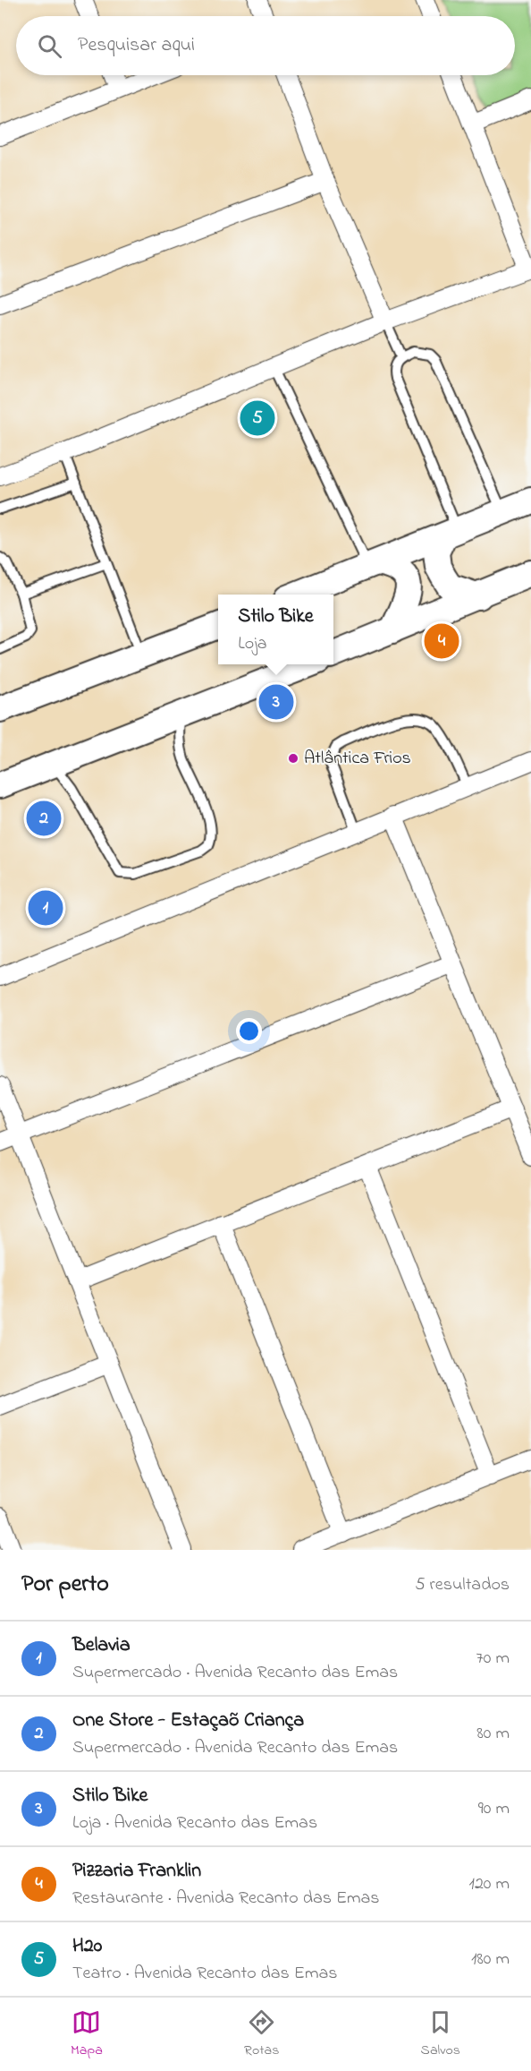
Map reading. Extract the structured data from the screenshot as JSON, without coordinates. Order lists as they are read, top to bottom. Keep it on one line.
{"places":["Atlântica Frios"],"page":{"search":"Pesquisar aqui","pins":["5","4","3","2","1"],"popup":["Stilo Bike","Loja"],"heading":["Por perto","5 resultados"],"list":[{"mark":"1","name":"Belavia","note":"Supermercado · Avenida Recanto das Emas","value":"70 m"},{"mark":"2","name":"One Store - Estaçaõ Criança","note":"Supermercado · Avenida Recanto das Emas","value":"80 m"},{"mark":"3","name":"Stilo Bike","note":"Loja · Avenida Recanto das Emas","value":"90 m"},{"mark":"4","name":"Pizzaria Franklin","note":"Restaurante · Avenida Recanto das Emas","value":"120 m"},{"mark":"5","name":"H20","note":"Teatro · Avenida Recanto das Emas","value":"180 m"}],"nav":["Mapa","Rotas","Salvos"]}}
